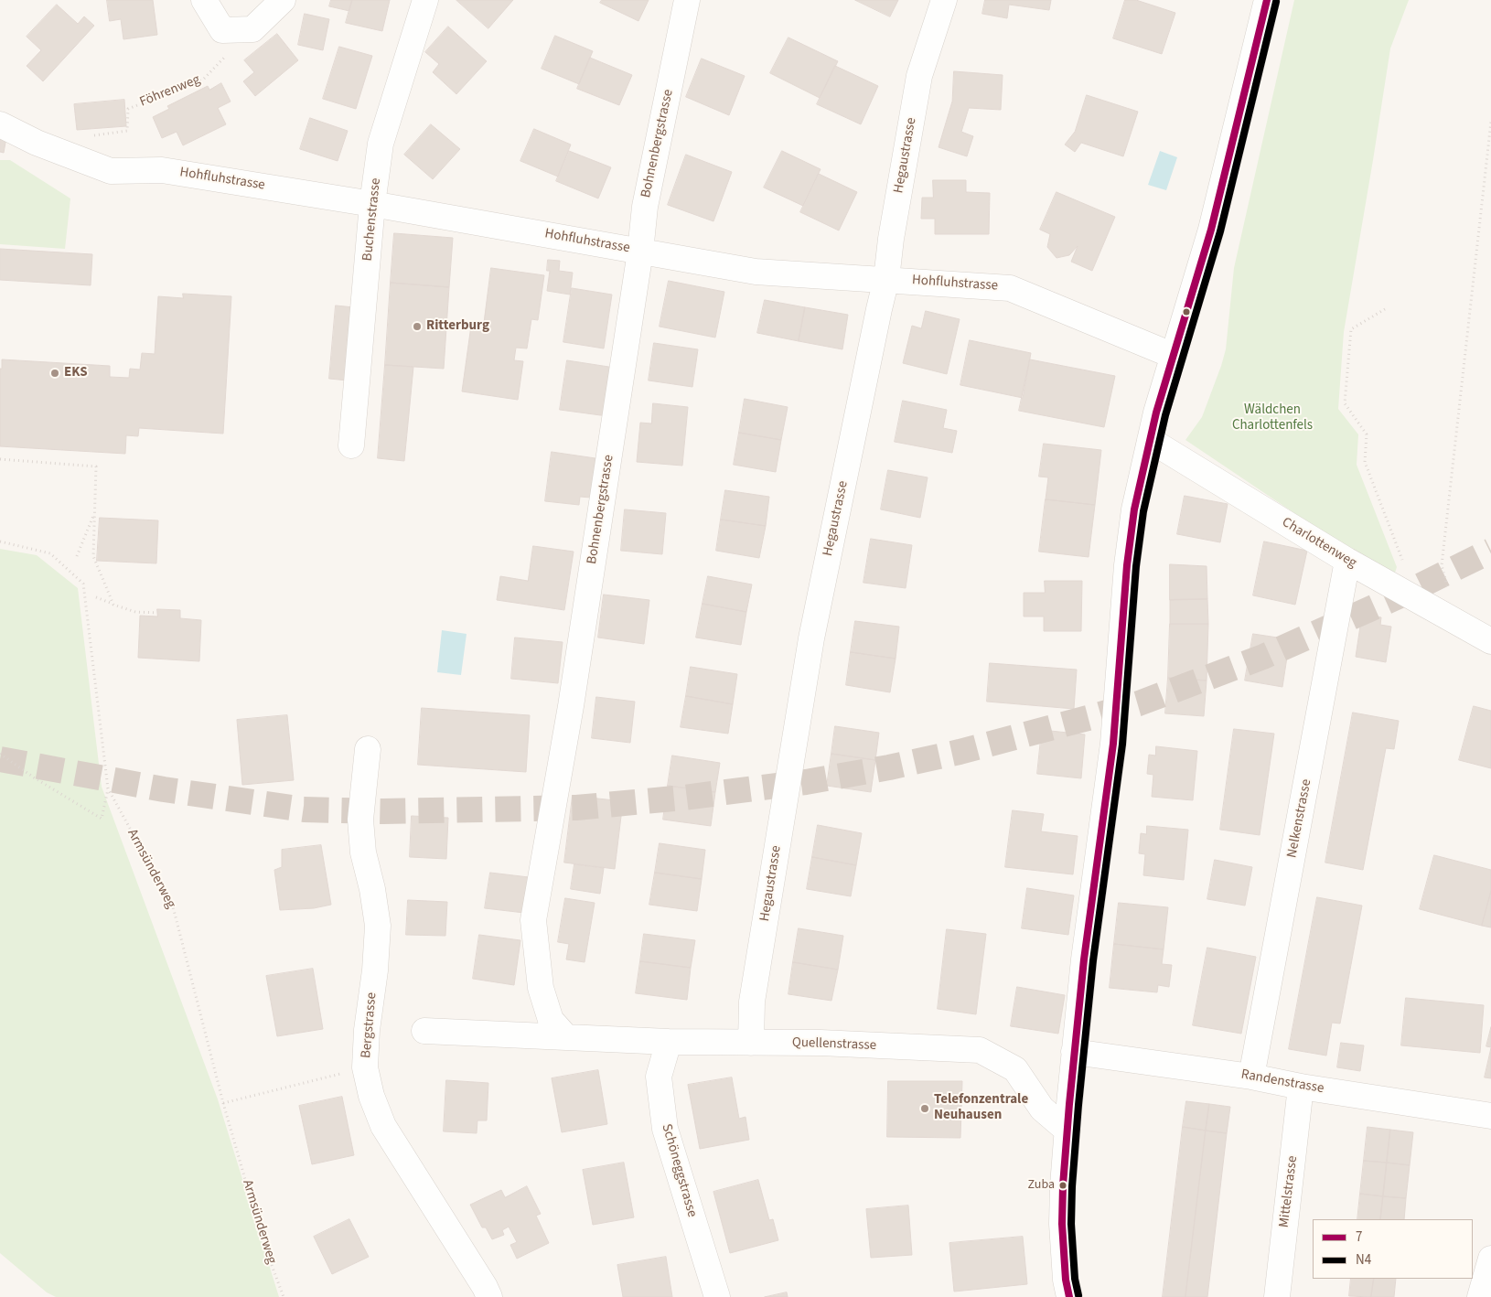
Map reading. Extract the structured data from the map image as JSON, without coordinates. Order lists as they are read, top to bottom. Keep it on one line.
{"streets":{"street":["Bohnenbergstrasse","Hegaustrasse","Hohfluhstrasse","Buchenstrasse","Charlottenweg","Nelkenstrasse","Bergstrasse","Quellenstrasse","Randenstrasse","Schöneggstrasse","Mittelstrasse"],"path":["Föhrenweg","Armsünderweg"]},"crossings":[["Bohnenbergstrasse","Hohfluhstrasse"],["Bohnenbergstrasse","Quellenstrasse"],["Hegaustrasse","Hohfluhstrasse"],["Hegaustrasse","Quellenstrasse"],["Hohfluhstrasse","Buchenstrasse"],["Charlottenweg","Nelkenstrasse"],["Nelkenstrasse","Randenstrasse"],["Quellenstrasse","Schöneggstrasse"],["Randenstrasse","Mittelstrasse"]],"parks":["Wäldchen Charlottenfels"],"places":["Ritterburg","EKS","Telefonzentrale Neuhausen","Zuba"],"lines":["transit line 7","transit line N4"],"legend":["7","N4"]}
